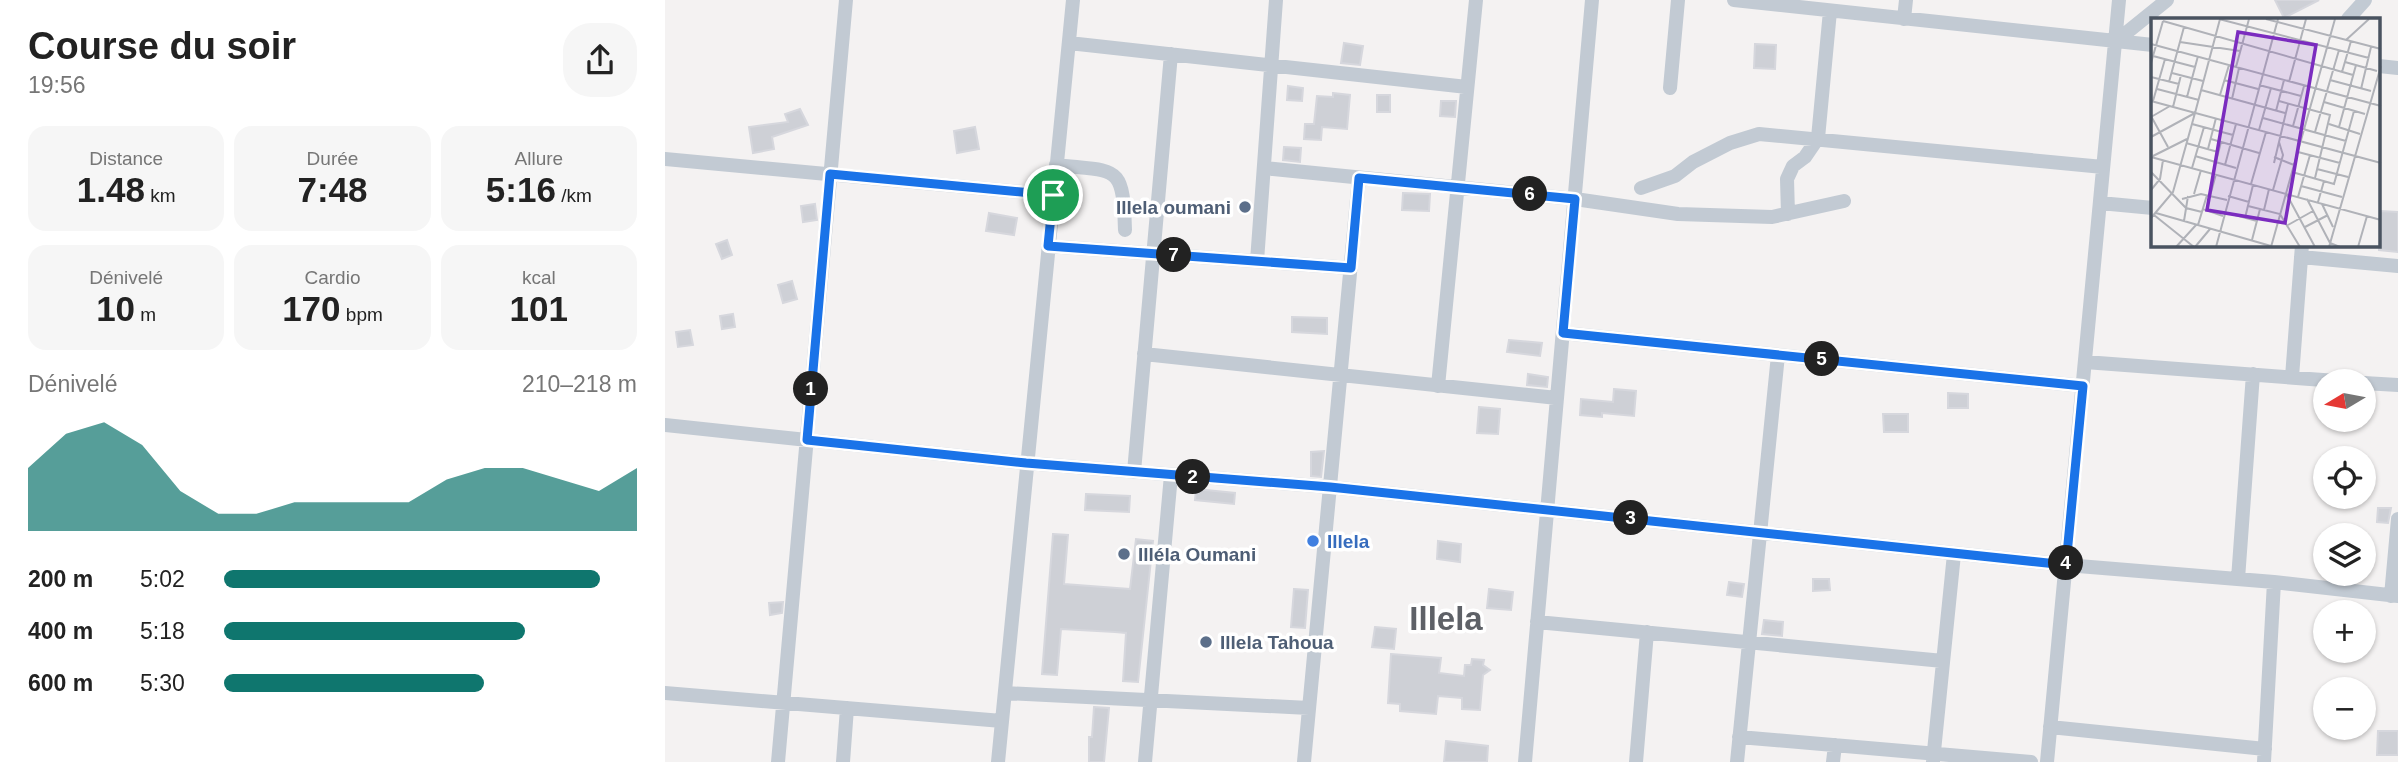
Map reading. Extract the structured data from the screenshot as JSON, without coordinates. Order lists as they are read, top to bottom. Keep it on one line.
{"districts":["Illela"],"places":["Illela oumani","Illela","Illéla Oumani","Illela Tahoua"],"north":"left","page":{"heading":["Course du soir","19:56"],"stats":[["Distance","1.48 km"],["Durée","7:48"],["Allure","5:16 /km"],["Dénivelé","10 m"],["Cardio","170 bpm"],["kcal","101"]],"pins":["6","7","5","1","2","3","4"],"chart":["Dénivelé","210–218 m"],"map_buttons":["+","−"],"list":[{"name":"200 m","note":"5:02"},{"name":"400 m","note":"5:18"},{"name":"600 m","note":"5:30"}]}}
